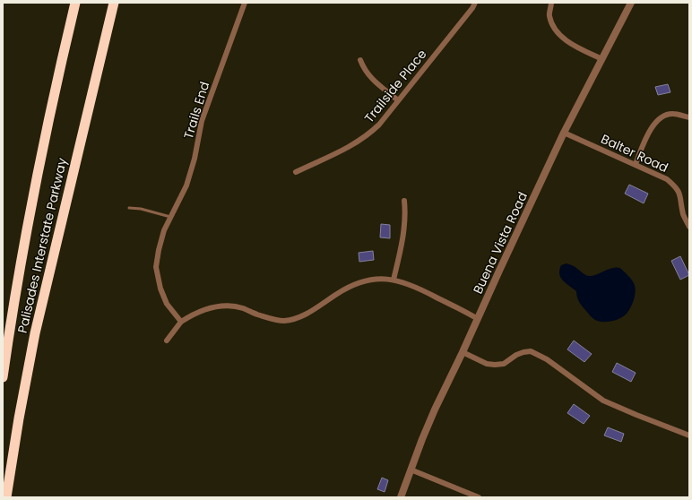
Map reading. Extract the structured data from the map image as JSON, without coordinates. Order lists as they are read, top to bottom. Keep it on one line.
{"streets":{"highway":["Palisades Interstate Parkway"],"street":["Trailside Place","Trails End","Balter Road","Buena Vista Road"]},"crossings":[["Balter Road","Buena Vista Road"]]}
